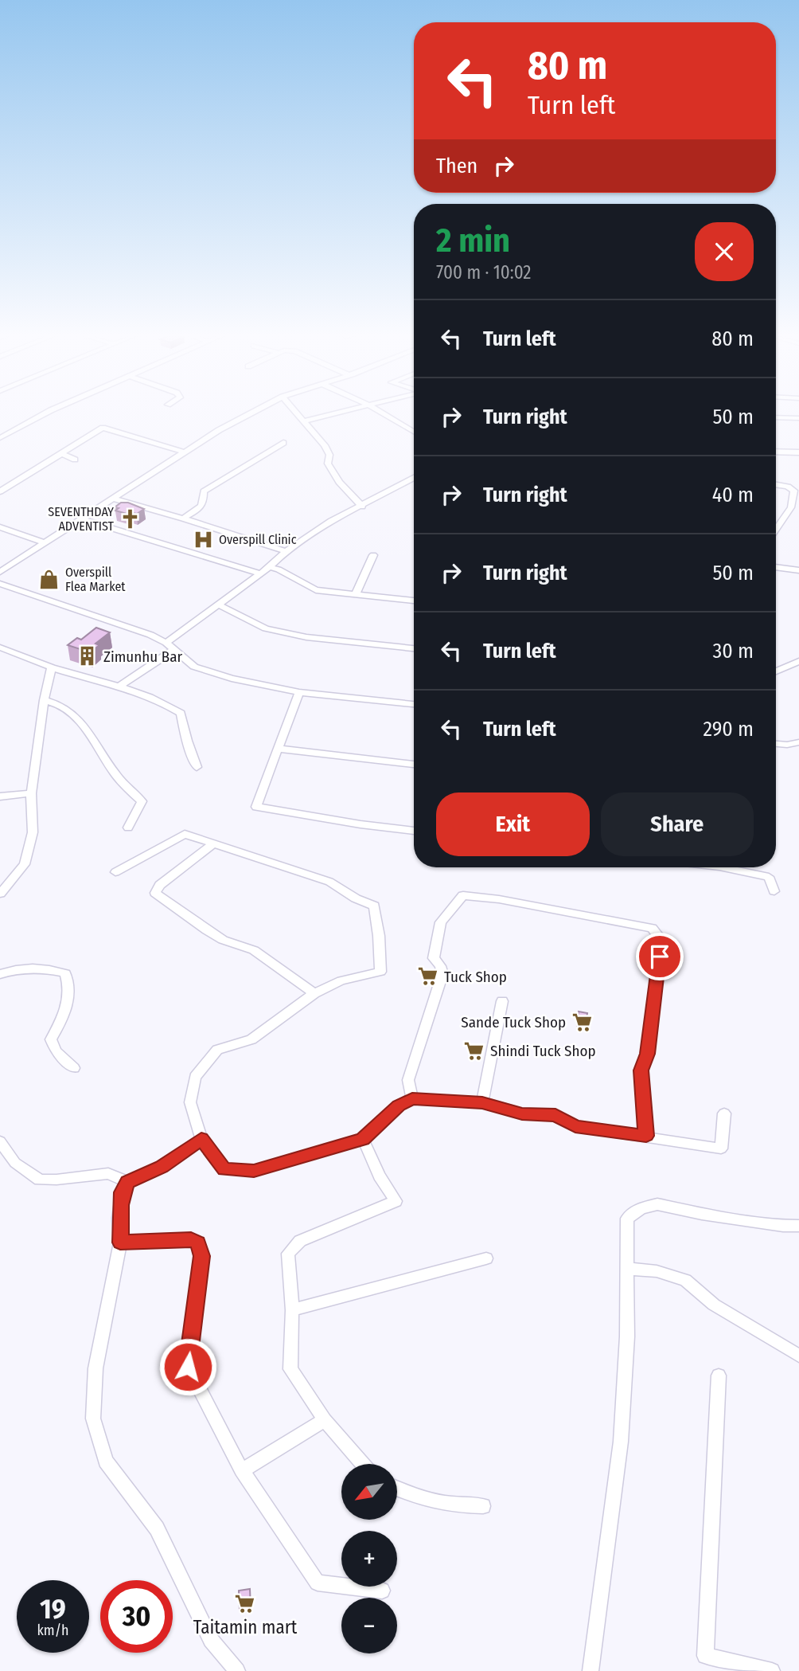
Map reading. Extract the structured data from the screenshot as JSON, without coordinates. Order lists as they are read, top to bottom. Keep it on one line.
{"places":{"church":["SEVENTHDAY ADVENTIST"],"hospital":["Overspill Clinic"],"shop":["Overspill Flea Market"],"building":["Zimunhu Bar"],"supermarket":["Tuck Shop","Sande Tuck Shop","Shindi Tuck Shop","Taitamin mart"]},"north":"bottom left","page":{"turn":["80 m","Turn left"],"then":"Then","heading":["2 min","700 m · 10:02"],"list":[{"name":"Turn left","value":"80 m"},{"name":"Turn right","value":"50 m"},{"name":"Turn right","value":"40 m"},{"name":"Turn right","value":"50 m"},{"name":"Turn left","value":"30 m"},{"name":"Turn left","value":"290 m"}],"buttons":["Exit","Share"],"map_buttons":["+","−"],"speed":"19 km/h","limit":"30"}}
